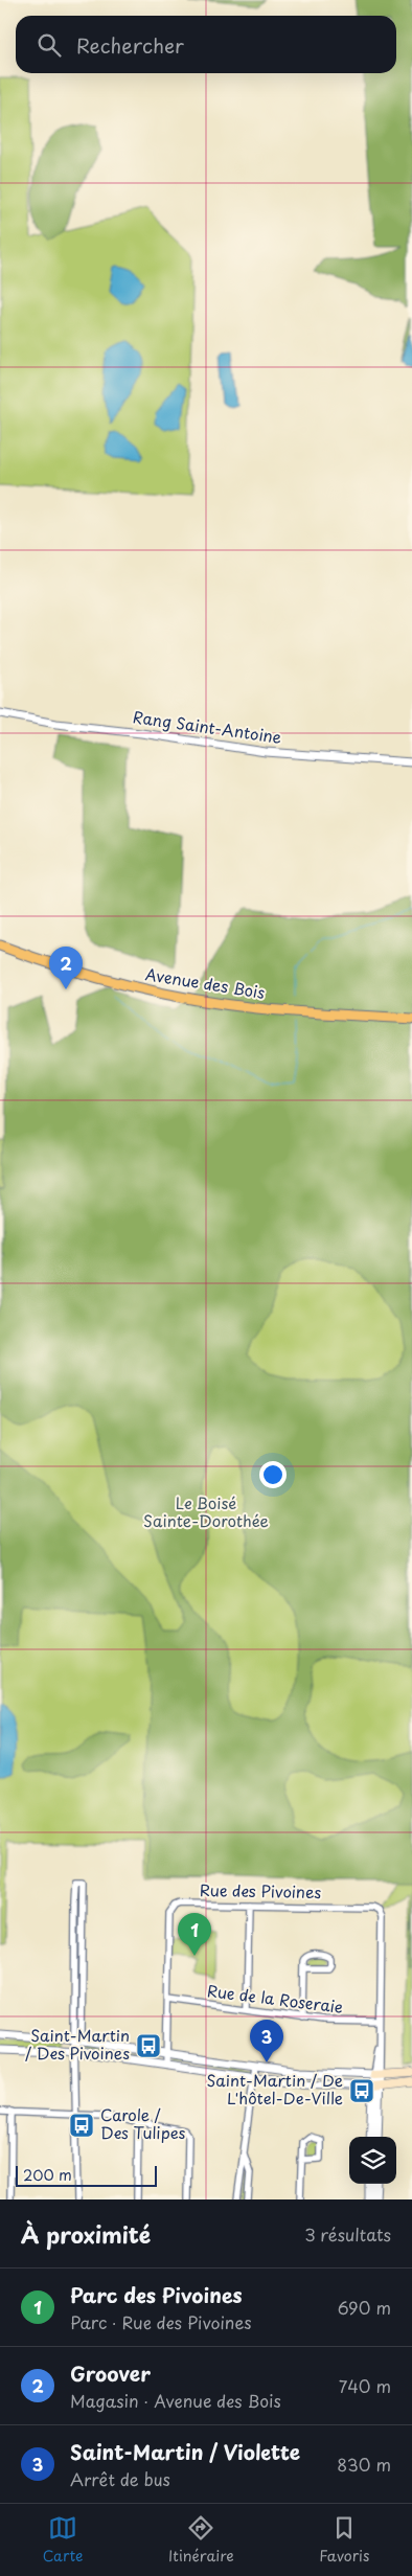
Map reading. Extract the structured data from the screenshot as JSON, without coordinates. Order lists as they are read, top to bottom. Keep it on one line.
{"streets":{"main road":["Avenue des Bois"],"street":["Rang Saint-Antoine","Rue des Pivoines","Rue de la Roseraie"]},"crossings":[["Rue des Pivoines","Rue de la Roseraie"]],"parks":["Le Boisé Sainte-Dorothée"],"places":{"bus stop":["Saint-Martin / Des Pivoines","Saint-Martin / De L'hôtel-De-Ville","Carole / Des Tulipes"]},"scale_bar":"200 m","page":{"search":"Rechercher","pins":["2","1","3"],"scale":"200 m","heading":["À proximité","3 résultats"],"list":[{"mark":"1","name":"Parc des Pivoines","note":"Parc · Rue des Pivoines","value":"690 m"},{"mark":"2","name":"Groover","note":"Magasin · Avenue des Bois","value":"740 m"},{"mark":"3","name":"Saint-Martin / Violette","note":"Arrêt de bus","value":"830 m"}],"nav":["Carte","Itinéraire","Favoris"]}}
